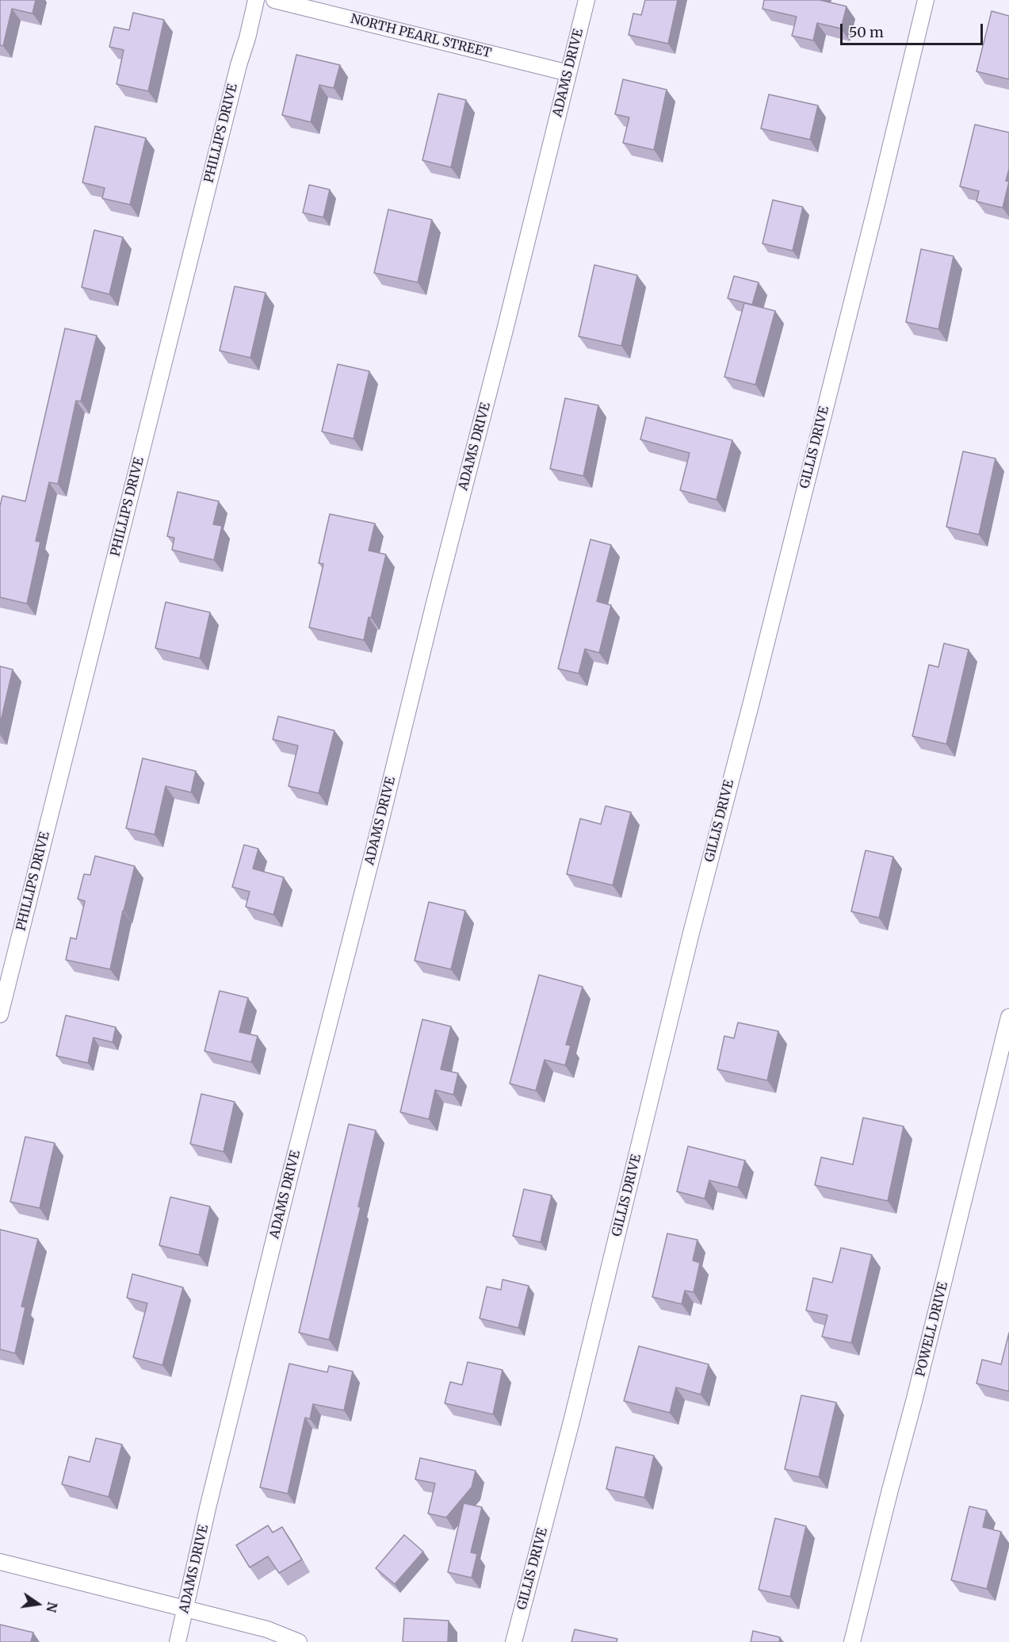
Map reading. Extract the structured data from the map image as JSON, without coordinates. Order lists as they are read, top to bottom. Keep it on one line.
{"streets":{"street":["NORTH PEARL STREET","ADAMS DRIVE","PHILLIPS DRIVE","GILLIS DRIVE","POWELL DRIVE"]},"crossings":[["NORTH PEARL STREET","ADAMS DRIVE"]],"scale_bar":"50 m","north":"right"}
